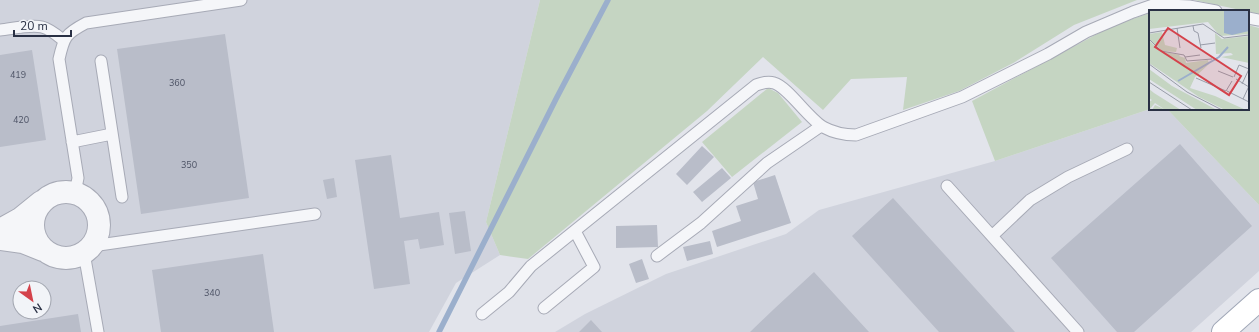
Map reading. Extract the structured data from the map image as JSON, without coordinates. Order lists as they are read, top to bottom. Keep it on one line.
{"house_numbers":["419","360","420","350","340"],"scale_bar":"20 m","north":"bottom right"}
